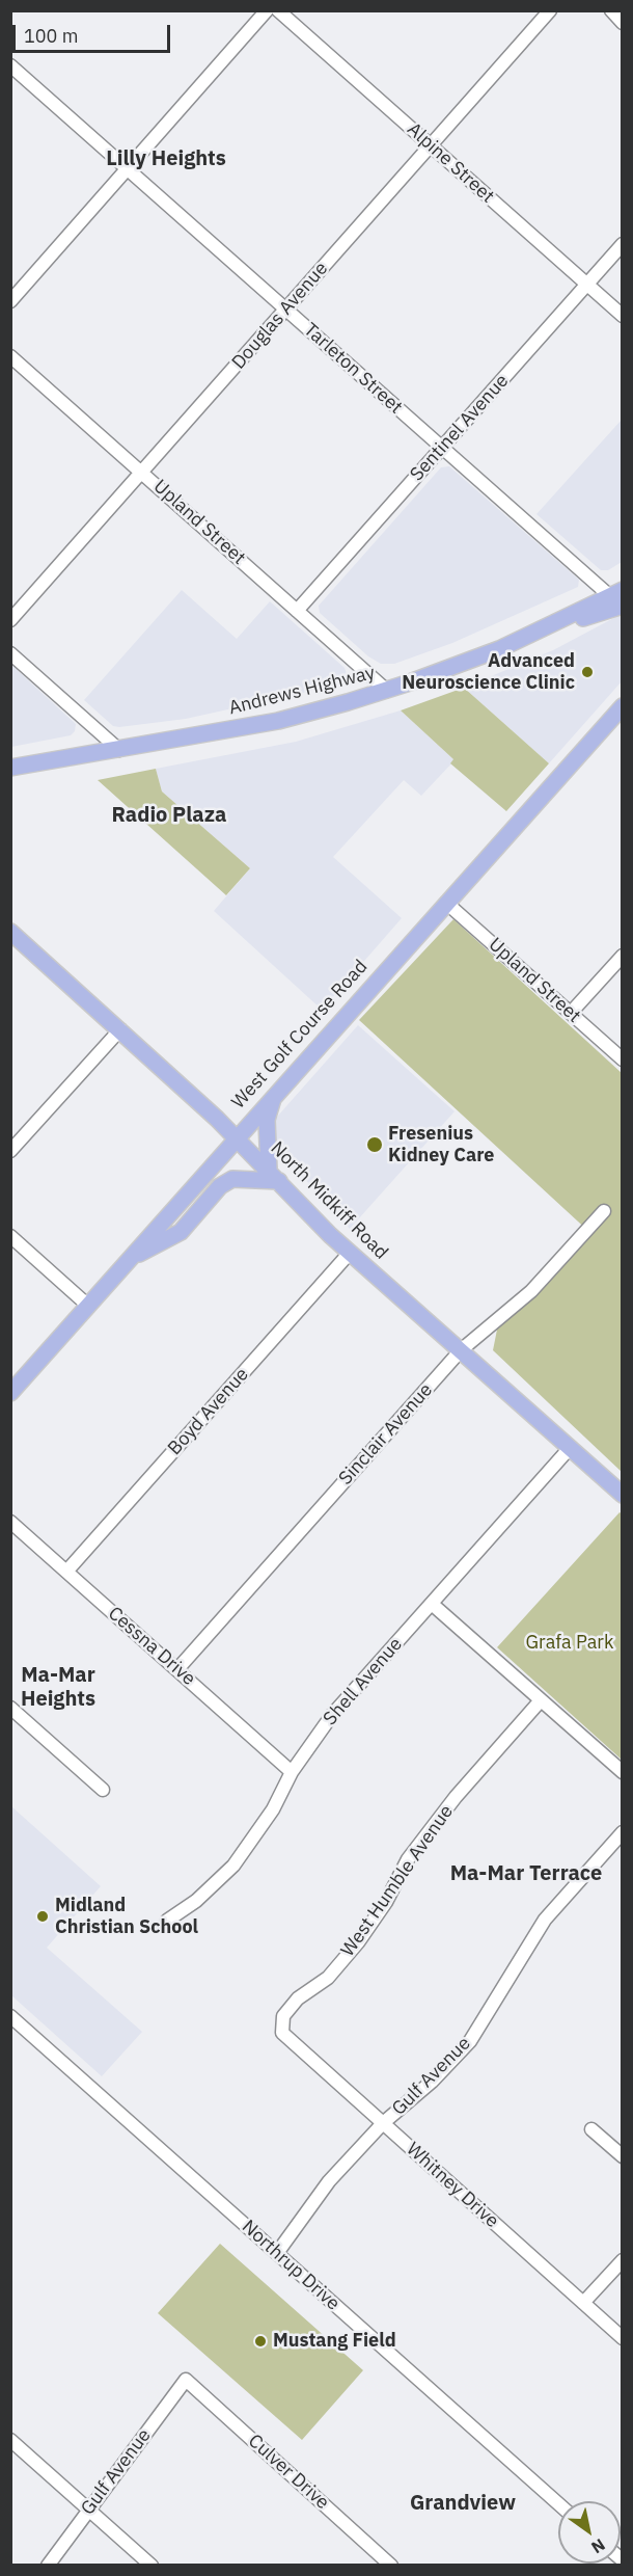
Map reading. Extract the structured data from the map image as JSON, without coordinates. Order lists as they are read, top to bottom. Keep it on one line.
{"streets":{"main road":["Andrews Highway","West Golf Course Road","North Midkiff Road"],"street":["Alpine Street","Douglas Avenue","Tarleton Street","Sentinel Avenue","Upland Street","Boyd Avenue","Sinclair Avenue","Cessna Drive","Shell Avenue","West Humble Avenue","Gulf Avenue","Whitney Drive","Northrup Drive","Culver Drive"]},"crossings":[["Alpine Street","Douglas Avenue"],["Alpine Street","Sentinel Avenue"],["Douglas Avenue","Tarleton Street"],["Douglas Avenue","Upland Street"],["Tarleton Street","Sentinel Avenue"],["Tarleton Street","Andrews Highway"],["Sentinel Avenue","Upland Street"],["Upland Street","Andrews Highway"],["Upland Street","West Golf Course Road"],["West Golf Course Road","North Midkiff Road"],["North Midkiff Road","Boyd Avenue"],["North Midkiff Road","Sinclair Avenue"],["North Midkiff Road","Shell Avenue"],["Boyd Avenue","Cessna Drive"],["Sinclair Avenue","Cessna Drive"],["Cessna Drive","Shell Avenue"],["West Humble Avenue","Whitney Drive"],["Gulf Avenue","Whitney Drive"],["Gulf Avenue","Northrup Drive"],["Gulf Avenue","Culver Drive"]],"districts":["Lilly Heights","Radio Plaza","Ma-Mar Heights","Ma-Mar Terrace","Grandview"],"parks":["Grafa Park"],"places":["Advanced Neuroscience Clinic","Fresenius Kidney Care","Midland Christian School","Mustang Field"],"scale_bar":"100 m","north":"bottom right"}
